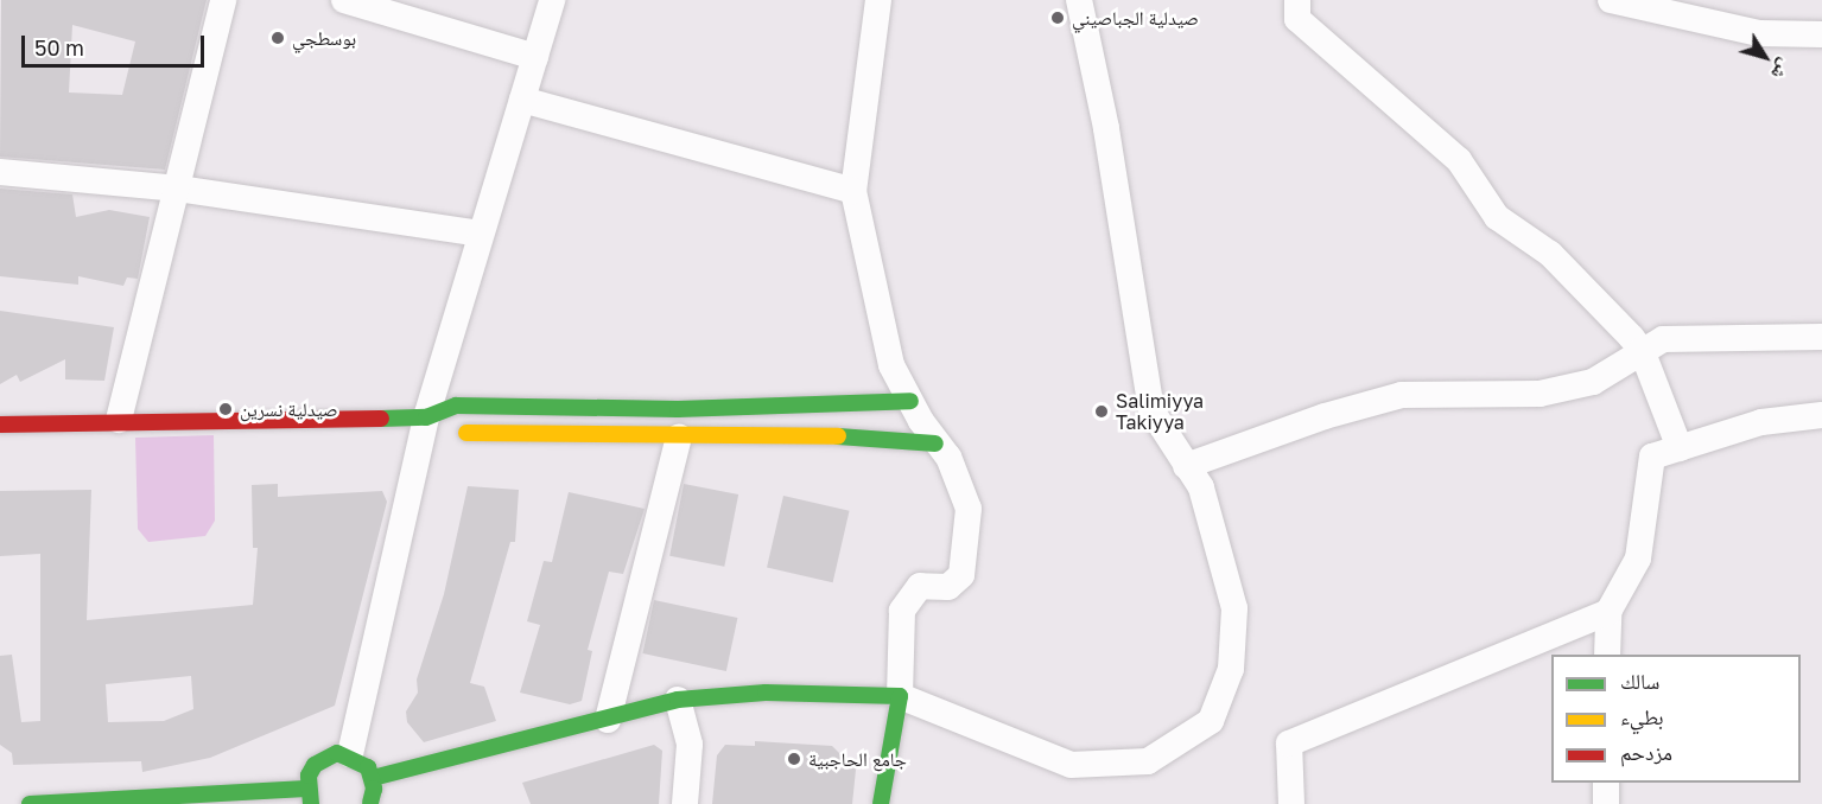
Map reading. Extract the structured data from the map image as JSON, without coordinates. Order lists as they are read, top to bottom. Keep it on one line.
{"places":["صيدلية الجباصيني","بوسطجي","صيدلية نسرين","Salimiyya Takiyya","جامع الحاجبية"],"legend":["سالك","بطيء","مزدحم"],"scale_bar":"50 m","north":"bottom right"}
